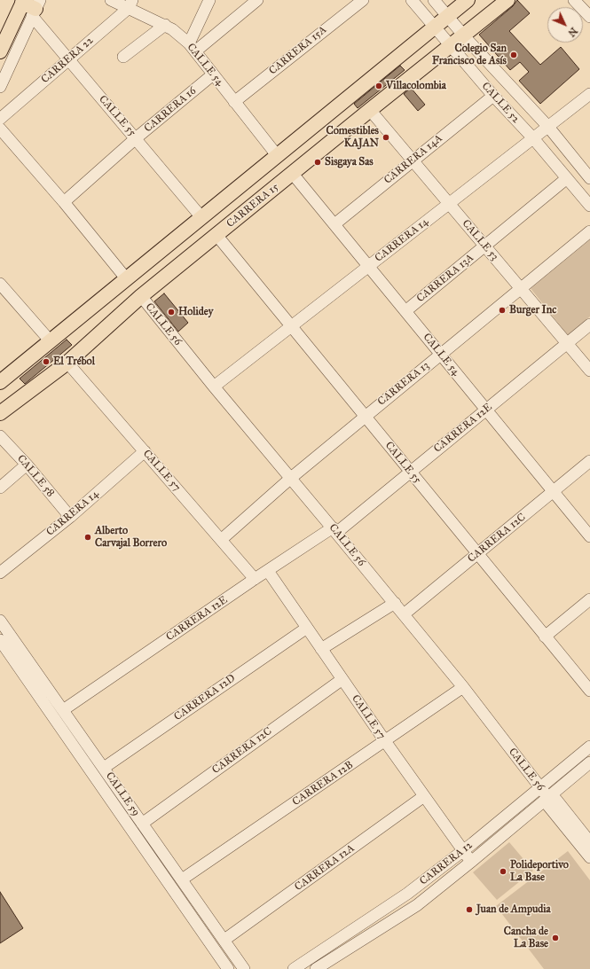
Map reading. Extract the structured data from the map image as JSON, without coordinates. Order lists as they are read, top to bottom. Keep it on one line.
{"streets":{"main road":["CARRERA 15"],"street":["CARRERA 15A","CARRERA 22","CALLE 54","CALLE 52","CARRERA 16","CALLE 55","CARRERA 14A","CARRERA 14","CALLE 53","CARRERA 13A","CALLE 56","CARRERA 13","CARRERA 12E","CALLE 57","CALLE 58","CARRERA 12C","CARRERA 12D","CARRERA 12B","CALLE 59","CARRERA 12","CARRERA 12A"]},"crossings":[["CARRERA 15A","CALLE 54"],["CARRERA 22","CALLE 54"],["CARRERA 22","CALLE 55"],["CALLE 54","CARRERA 16"],["CALLE 54","CARRERA 14A"],["CALLE 54","CARRERA 15"],["CALLE 54","CARRERA 14"],["CALLE 54","CARRERA 13A"],["CALLE 54","CARRERA 13"],["CALLE 54","CARRERA 12E"],["CALLE 54","CARRERA 12C"],["CALLE 52","CARRERA 14A"],["CALLE 52","CARRERA 15"],["CALLE 52","CARRERA 14"],["CALLE 52","CARRERA 13A"],["CARRERA 16","CALLE 55"],["CALLE 55","CARRERA 15"],["CALLE 55","CARRERA 14"],["CALLE 55","CARRERA 13"],["CALLE 55","CARRERA 12E"],["CALLE 55","CARRERA 12C"],["CARRERA 14A","CALLE 53"],["CARRERA 15","CALLE 53"],["CARRERA 15","CALLE 56"],["CARRERA 15","CALLE 57"],["CARRERA 14","CALLE 53"],["CARRERA 14","CALLE 56"],["CARRERA 14","CALLE 57"],["CARRERA 14","CALLE 58"],["CALLE 53","CARRERA 13A"],["CALLE 53","CARRERA 13"],["CALLE 53","CARRERA 12E"],["CALLE 56","CARRERA 13"],["CALLE 56","CARRERA 12E"],["CALLE 56","CARRERA 12C"],["CALLE 56","CARRERA 12B"],["CALLE 56","CARRERA 12"],["CARRERA 13","CALLE 57"],["CARRERA 12E","CALLE 57"],["CARRERA 12E","CALLE 59"],["CALLE 57","CARRERA 12C"],["CALLE 57","CARRERA 12D"],["CALLE 57","CARRERA 12B"],["CALLE 57","CARRERA 12"],["CALLE 57","CARRERA 12A"],["CARRERA 12C","CALLE 59"],["CARRERA 12D","CALLE 59"],["CARRERA 12B","CALLE 59"],["CALLE 59","CARRERA 12A"]],"places":["Colegio San Francisco de Asís","Villacolombia","Comestibles KAJAN","Sisgaya Sas","Burger Inc","Holidey","El Trébol","Alberto Carvajal Borrero","Polideportivo La Base","Juan de Ampudia","Cancha de La Base"],"north":"bottom right"}
